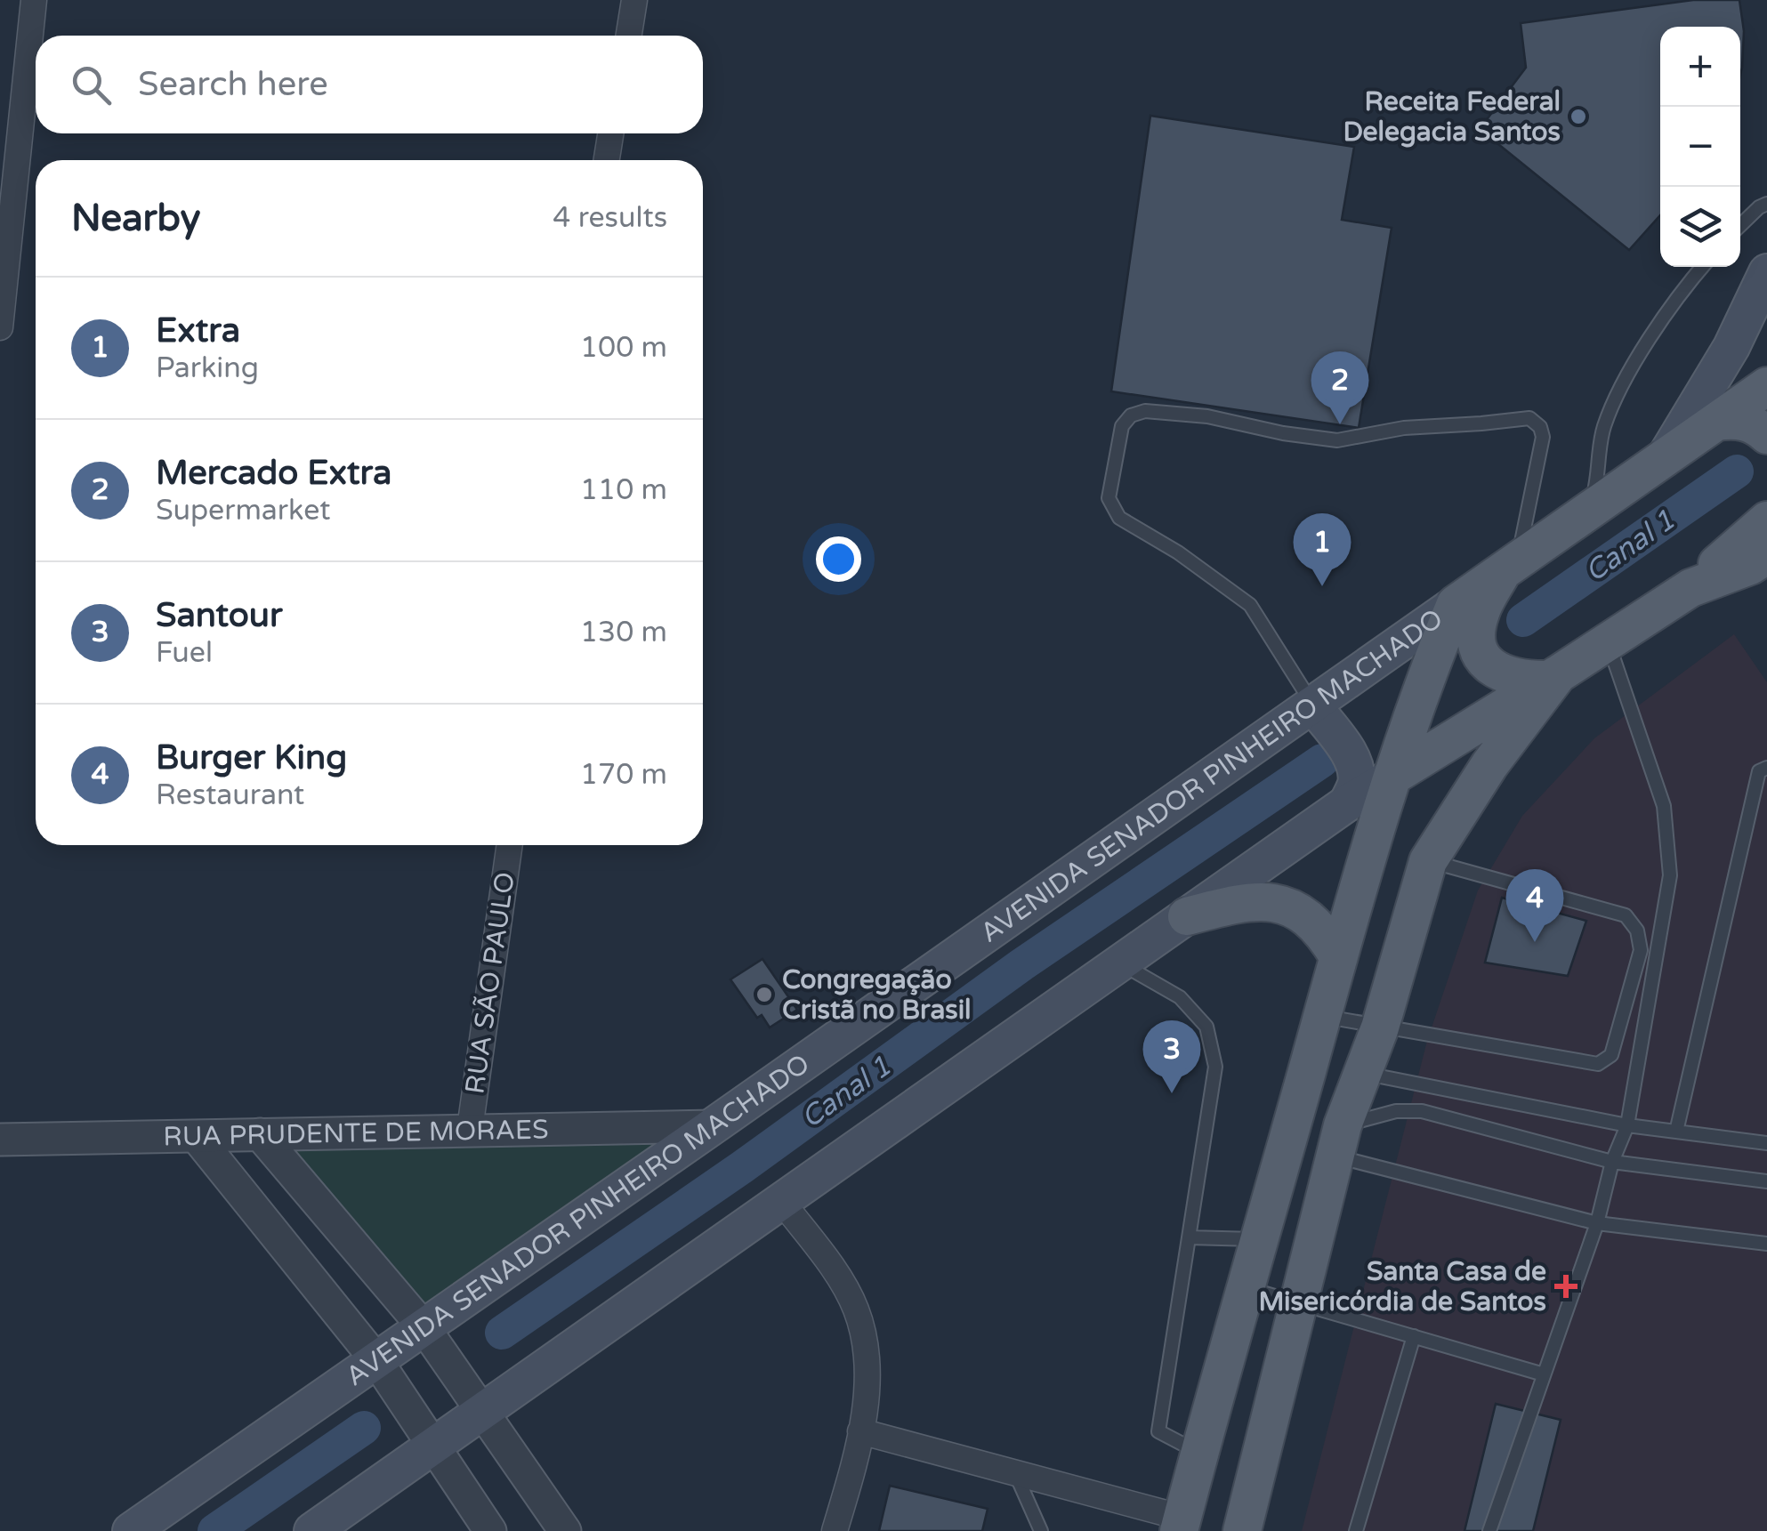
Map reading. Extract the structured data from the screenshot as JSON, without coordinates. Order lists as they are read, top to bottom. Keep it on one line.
{"streets":{"main road":["AVENIDA SENADOR PINHEIRO MACHADO"],"street":["RUA SÃO PAULO","RUA PRUDENTE DE MORAES"]},"crossings":[["AVENIDA SENADOR PINHEIRO MACHADO","RUA PRUDENTE DE MORAES"],["RUA SÃO PAULO","RUA PRUDENTE DE MORAES"]],"water":["Canal 1"],"places":{"other":["Receita Federal Delegacia Santos","Congregação Cristã no Brasil"],"health":["Santa Casa de Misericórdia de Santos"]},"page":{"map_buttons":["+","−"],"search":"Search here","heading":["Nearby","4 results"],"list":[{"mark":"1","name":"Extra","note":"Parking","value":"100 m"},{"mark":"2","name":"Mercado Extra","note":"Supermarket","value":"110 m"},{"mark":"3","name":"Santour","note":"Fuel","value":"130 m"},{"mark":"4","name":"Burger King","note":"Restaurant","value":"170 m"}],"pins":["2","1","4","3"]}}
